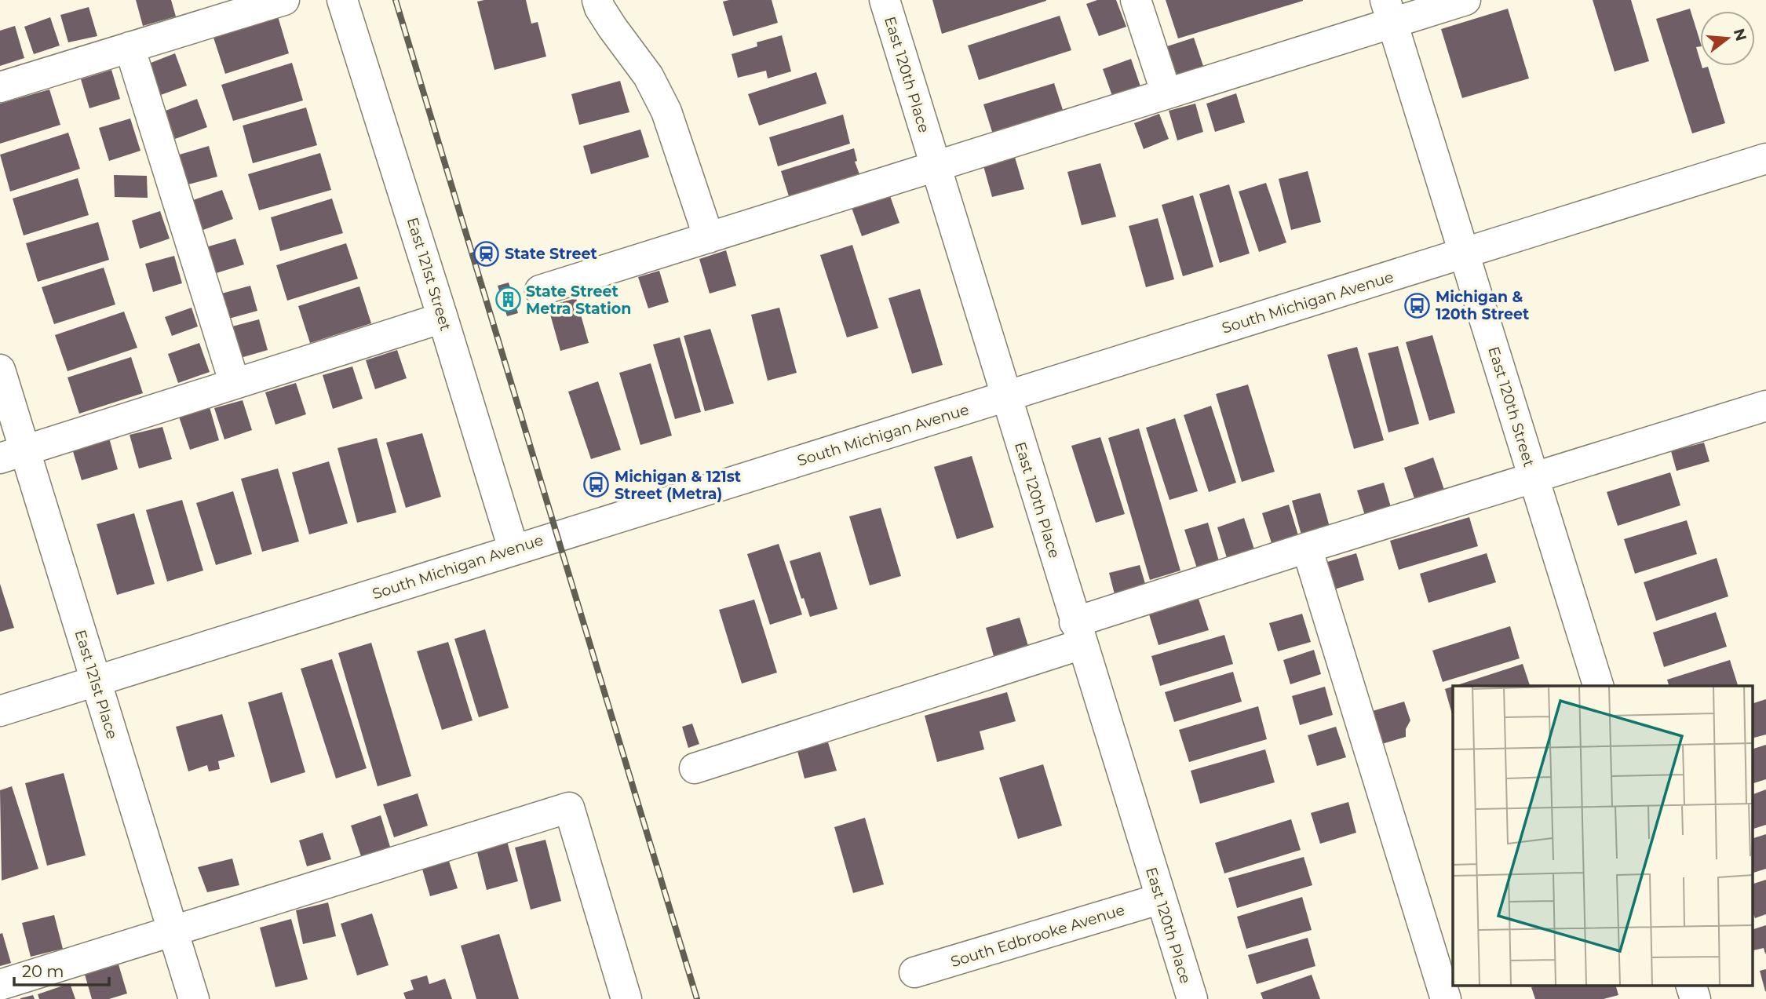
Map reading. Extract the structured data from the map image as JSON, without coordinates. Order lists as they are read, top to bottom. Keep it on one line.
{"streets":{"street":["East 120th Place","East 121st Street","South Michigan Avenue","East 120th Street","East 121st Place","South Edbrooke Avenue"]},"crossings":[["East 120th Place","South Michigan Avenue"],["East 120th Place","South Edbrooke Avenue"],["East 121st Street","South Michigan Avenue"],["South Michigan Avenue","East 120th Street"],["South Michigan Avenue","East 121st Place"]],"places":{"station":["State Street"],"building":["State Street Metra Station"],"bus stop":["Michigan & 120th Street","Michigan & 121st Street (Metra)"]},"scale_bar":"20 m","north":"right"}
